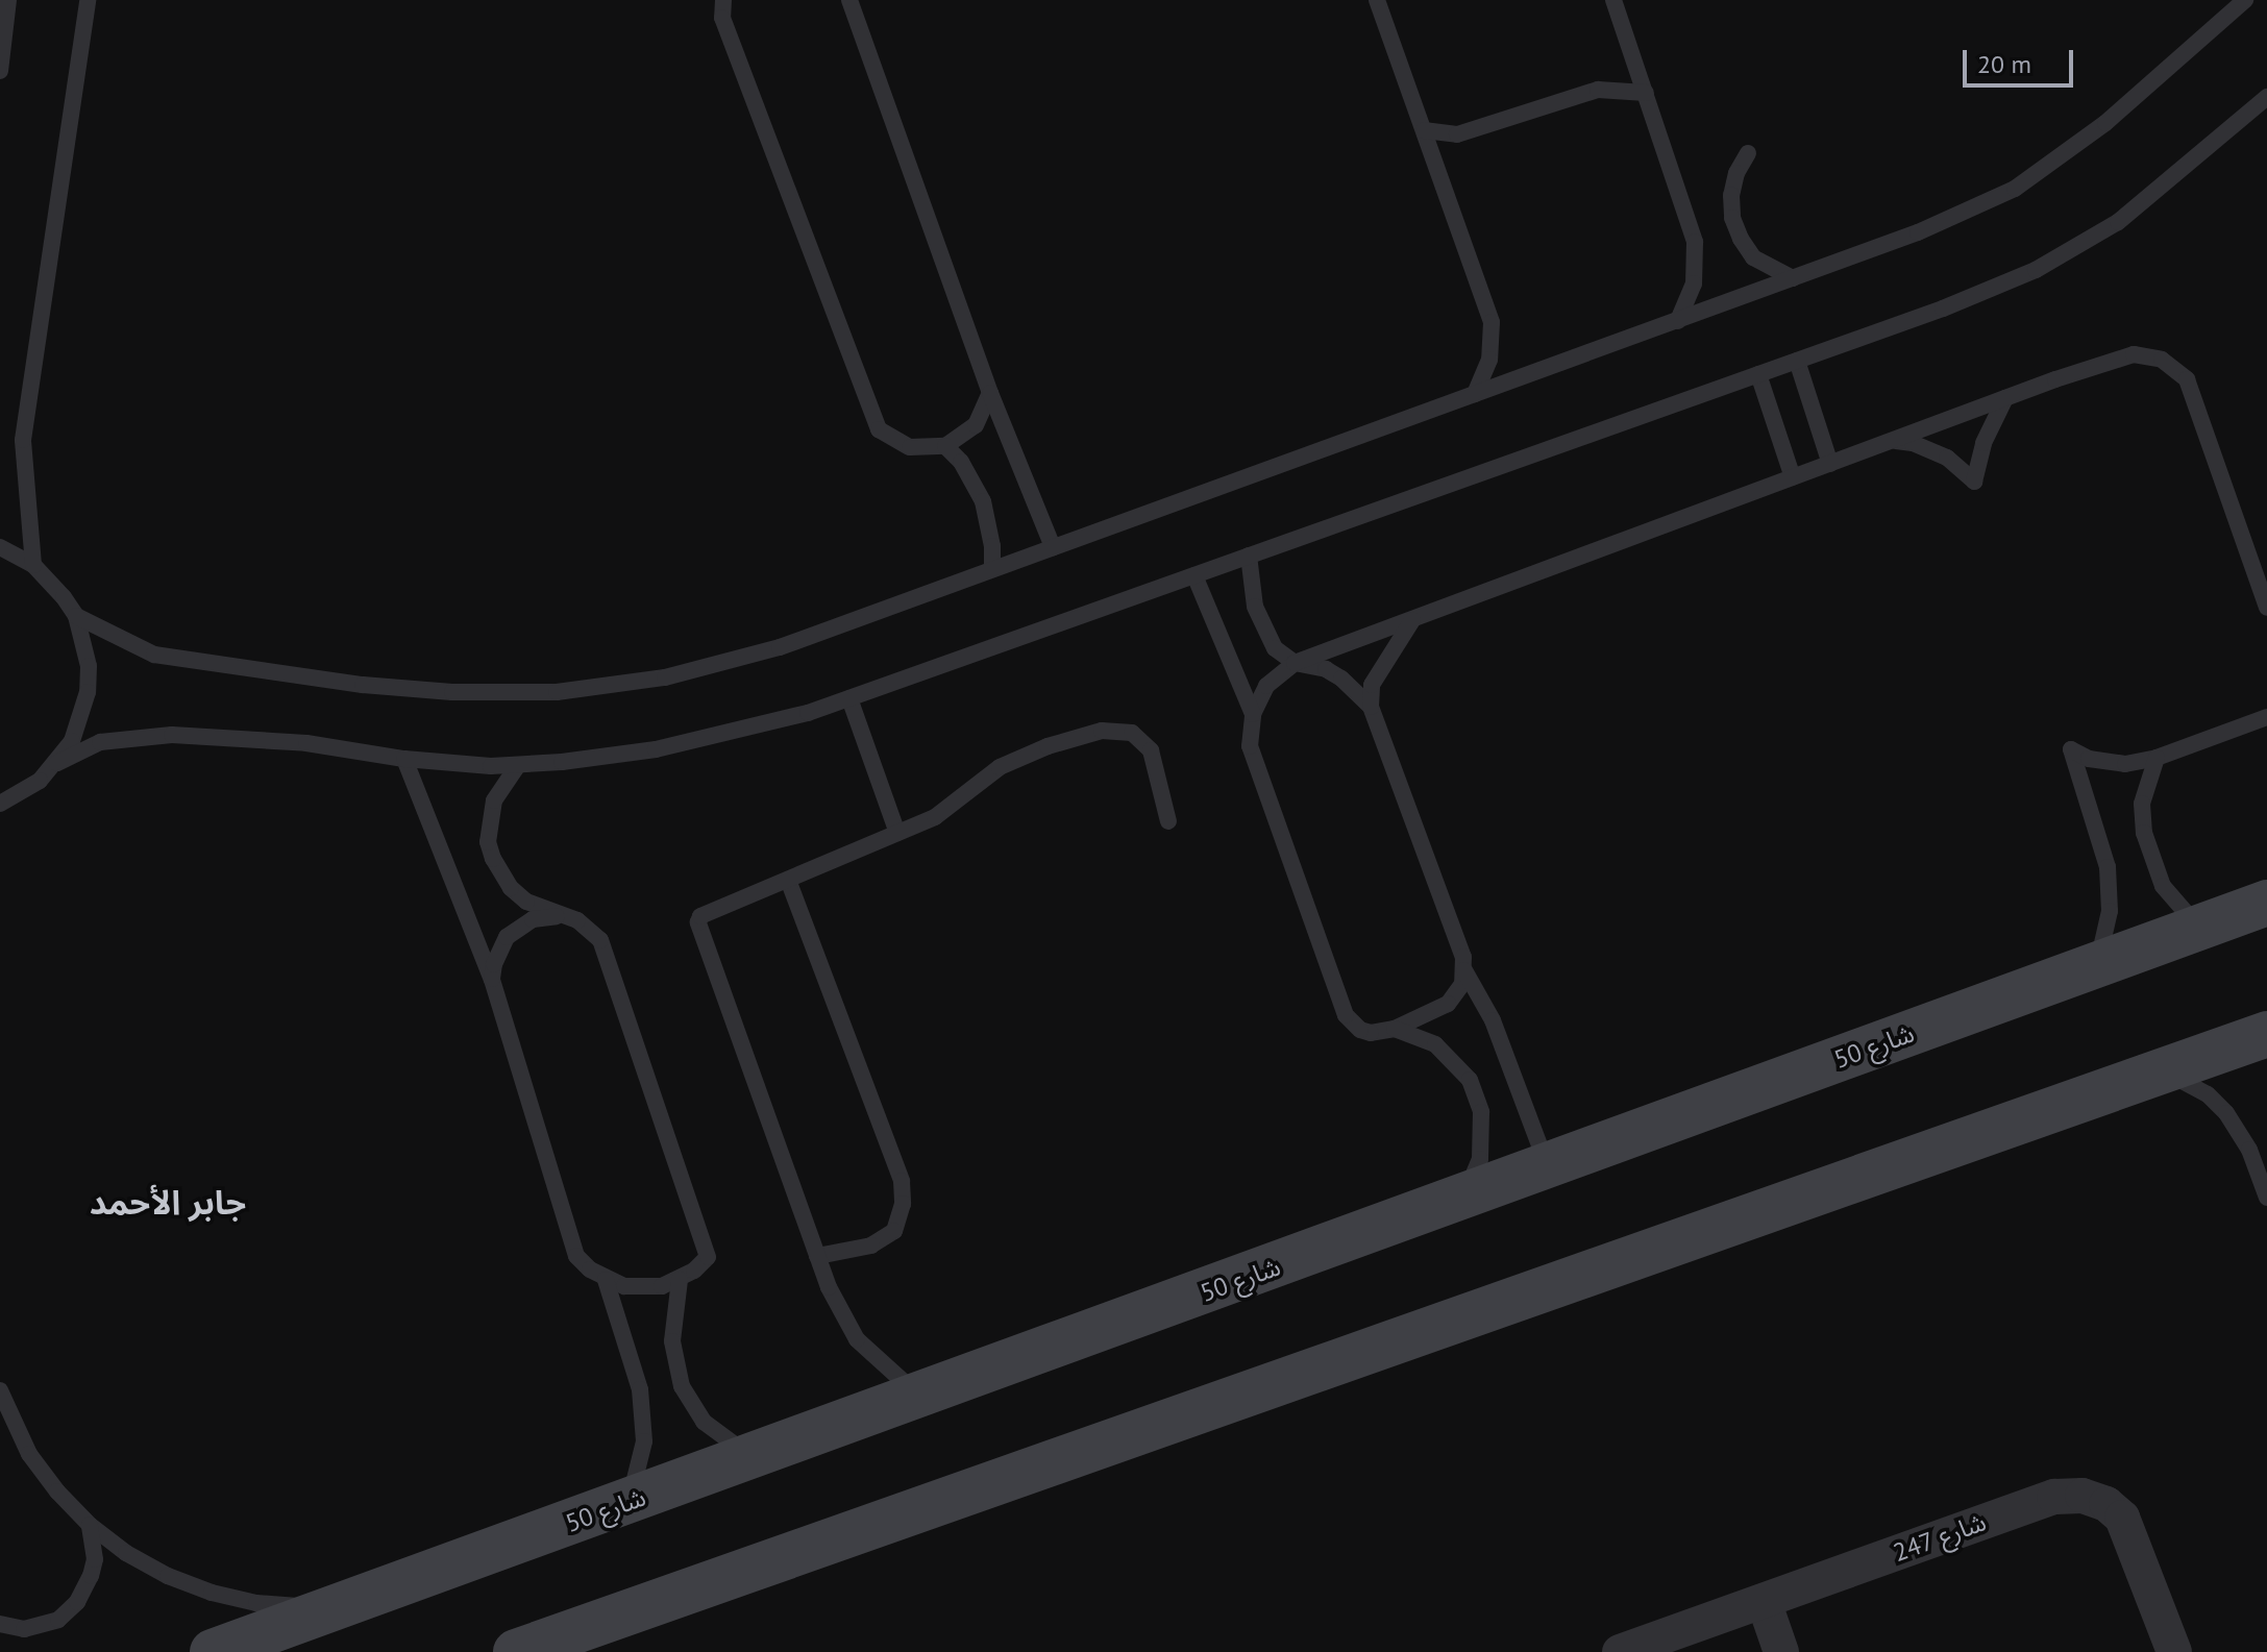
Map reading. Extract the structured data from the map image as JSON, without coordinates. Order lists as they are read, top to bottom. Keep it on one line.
{"streets":{"main road":["شارع 50"],"street":["شارع 247"]},"districts":["جابر الأحمد"],"scale_bar":"20 m"}
